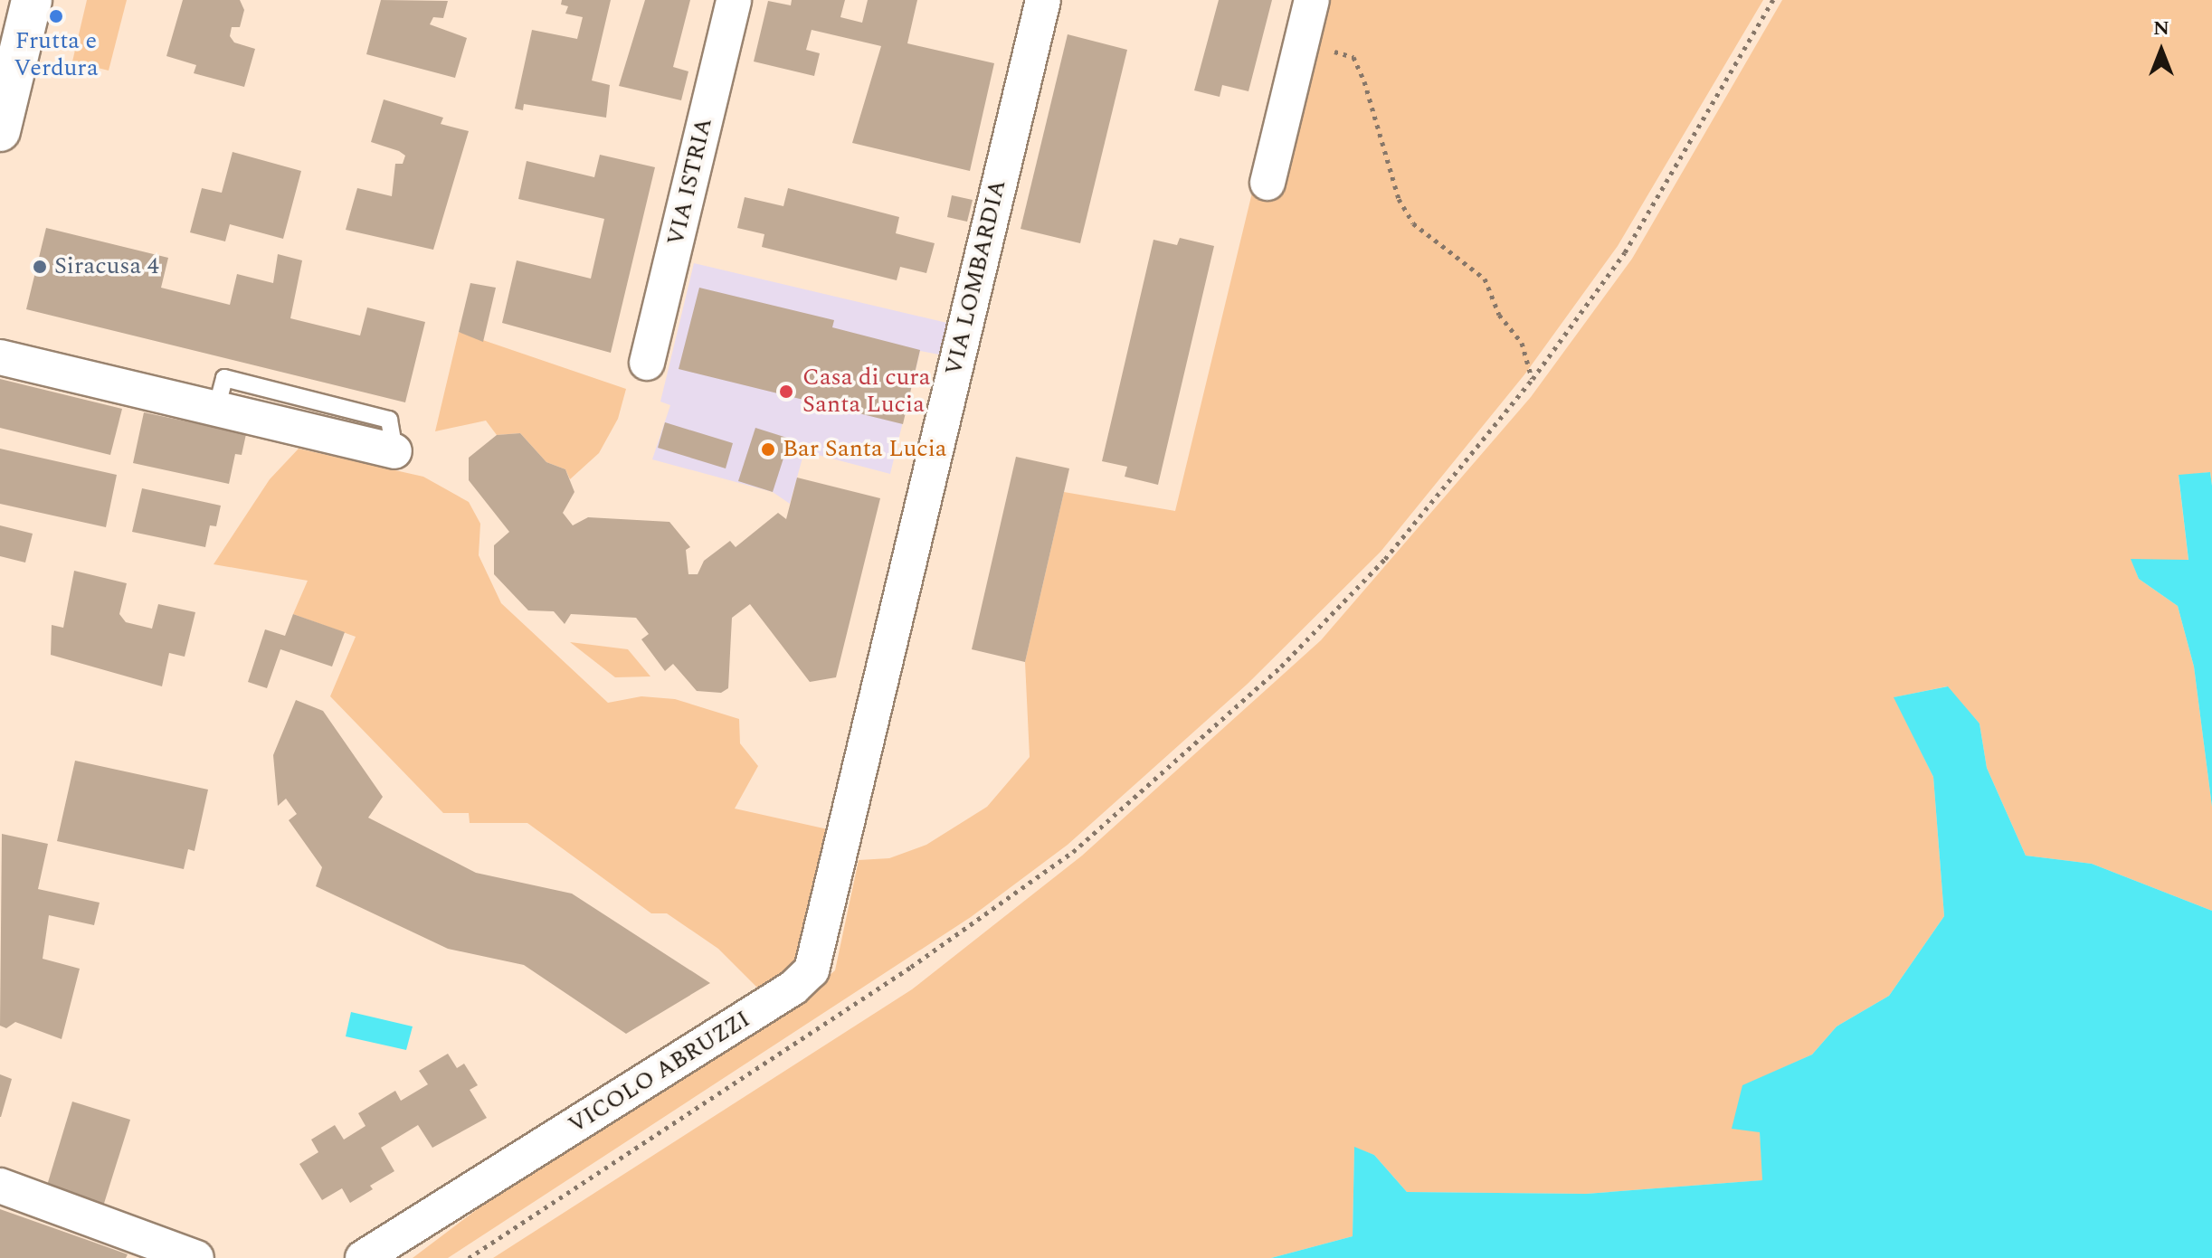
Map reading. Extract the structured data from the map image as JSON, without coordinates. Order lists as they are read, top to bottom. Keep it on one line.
{"streets":{"street":["VIA ISTRIA","VIA LOMBARDIA","VICOLO ABRUZZI"]},"crossings":[["VIA LOMBARDIA","VICOLO ABRUZZI"]],"places":["Frutta e Verdura","Siracusa 4","Casa di cura Santa Lucia","Bar Santa Lucia"],"north":"top"}
